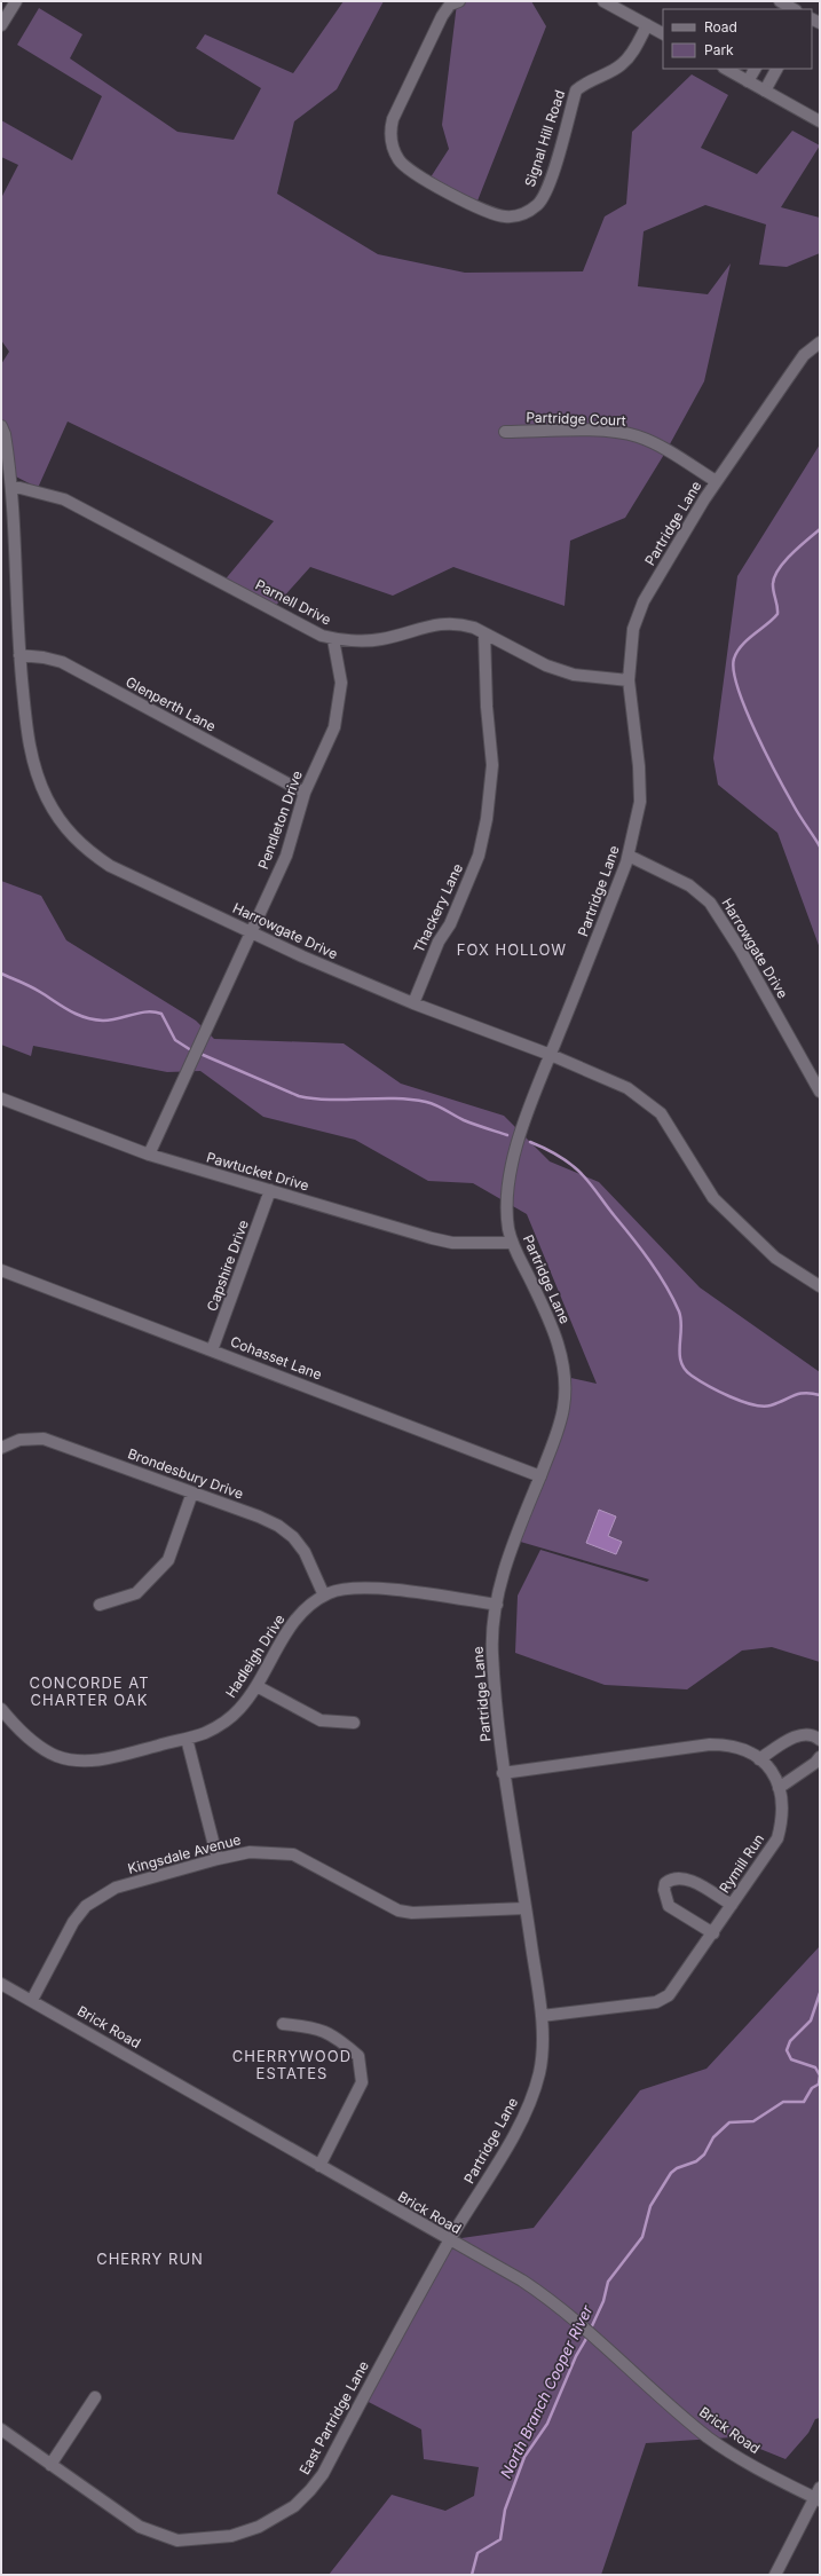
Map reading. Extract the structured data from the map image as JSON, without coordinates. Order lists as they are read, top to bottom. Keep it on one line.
{"streets":{"street":["Signal Hill Road","Partridge Court","Partridge Lane","Parnell Drive","Glenperth Lane","Pendleton Drive","Thackery Lane","Harrowgate Drive","Pawtucket Drive","Capshire Drive","Cohasset Lane","Brondesbury Drive","Hadleigh Drive","Kingsdale Avenue","Rymill Run","Brick Road","East Partridge Lane"]},"crossings":[["Partridge Court","Partridge Lane"],["Partridge Lane","Parnell Drive"],["Partridge Lane","Harrowgate Drive"],["Partridge Lane","Pawtucket Drive"],["Partridge Lane","Cohasset Lane"],["Partridge Lane","Hadleigh Drive"],["Partridge Lane","Kingsdale Avenue"],["Partridge Lane","Rymill Run"],["Partridge Lane","Brick Road"],["Partridge Lane","East Partridge Lane"],["Parnell Drive","Pendleton Drive"],["Parnell Drive","Thackery Lane"],["Parnell Drive","Harrowgate Drive"],["Glenperth Lane","Pendleton Drive"],["Glenperth Lane","Harrowgate Drive"],["Pendleton Drive","Harrowgate Drive"],["Pendleton Drive","Pawtucket Drive"],["Thackery Lane","Harrowgate Drive"],["Pawtucket Drive","Capshire Drive"],["Capshire Drive","Cohasset Lane"],["Brondesbury Drive","Hadleigh Drive"],["Kingsdale Avenue","Brick Road"],["Brick Road","East Partridge Lane"]],"districts":["FOX HOLLOW","CONCORDE AT CHARTER OAK","CHERRYWOOD ESTATES","CHERRY RUN"],"water":["North Branch Cooper River"],"legend":["Road","Park"]}
